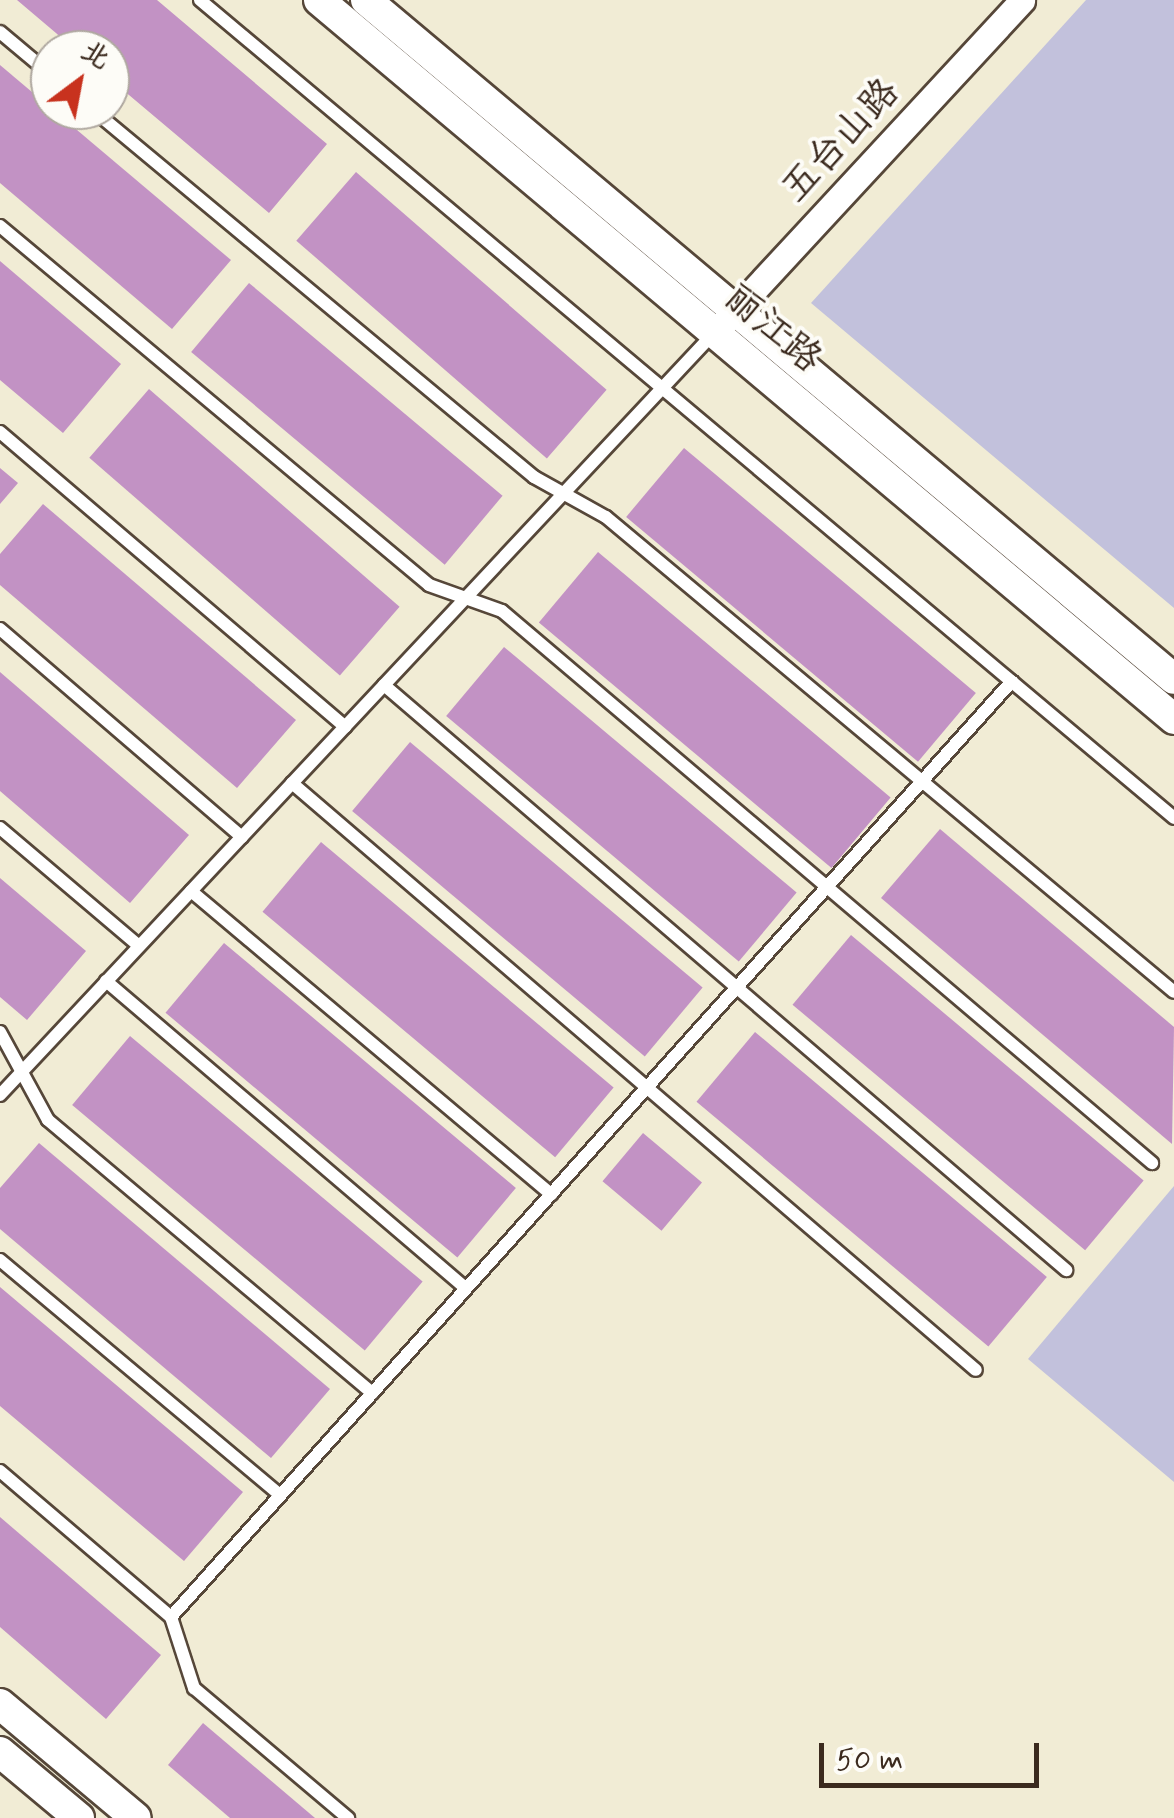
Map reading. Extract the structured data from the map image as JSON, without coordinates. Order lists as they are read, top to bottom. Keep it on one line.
{"streets":{"street":["五台山路","丽江路"]},"crossings":[["五台山路","丽江路"]],"scale_bar":"50 m","north":"top right"}
